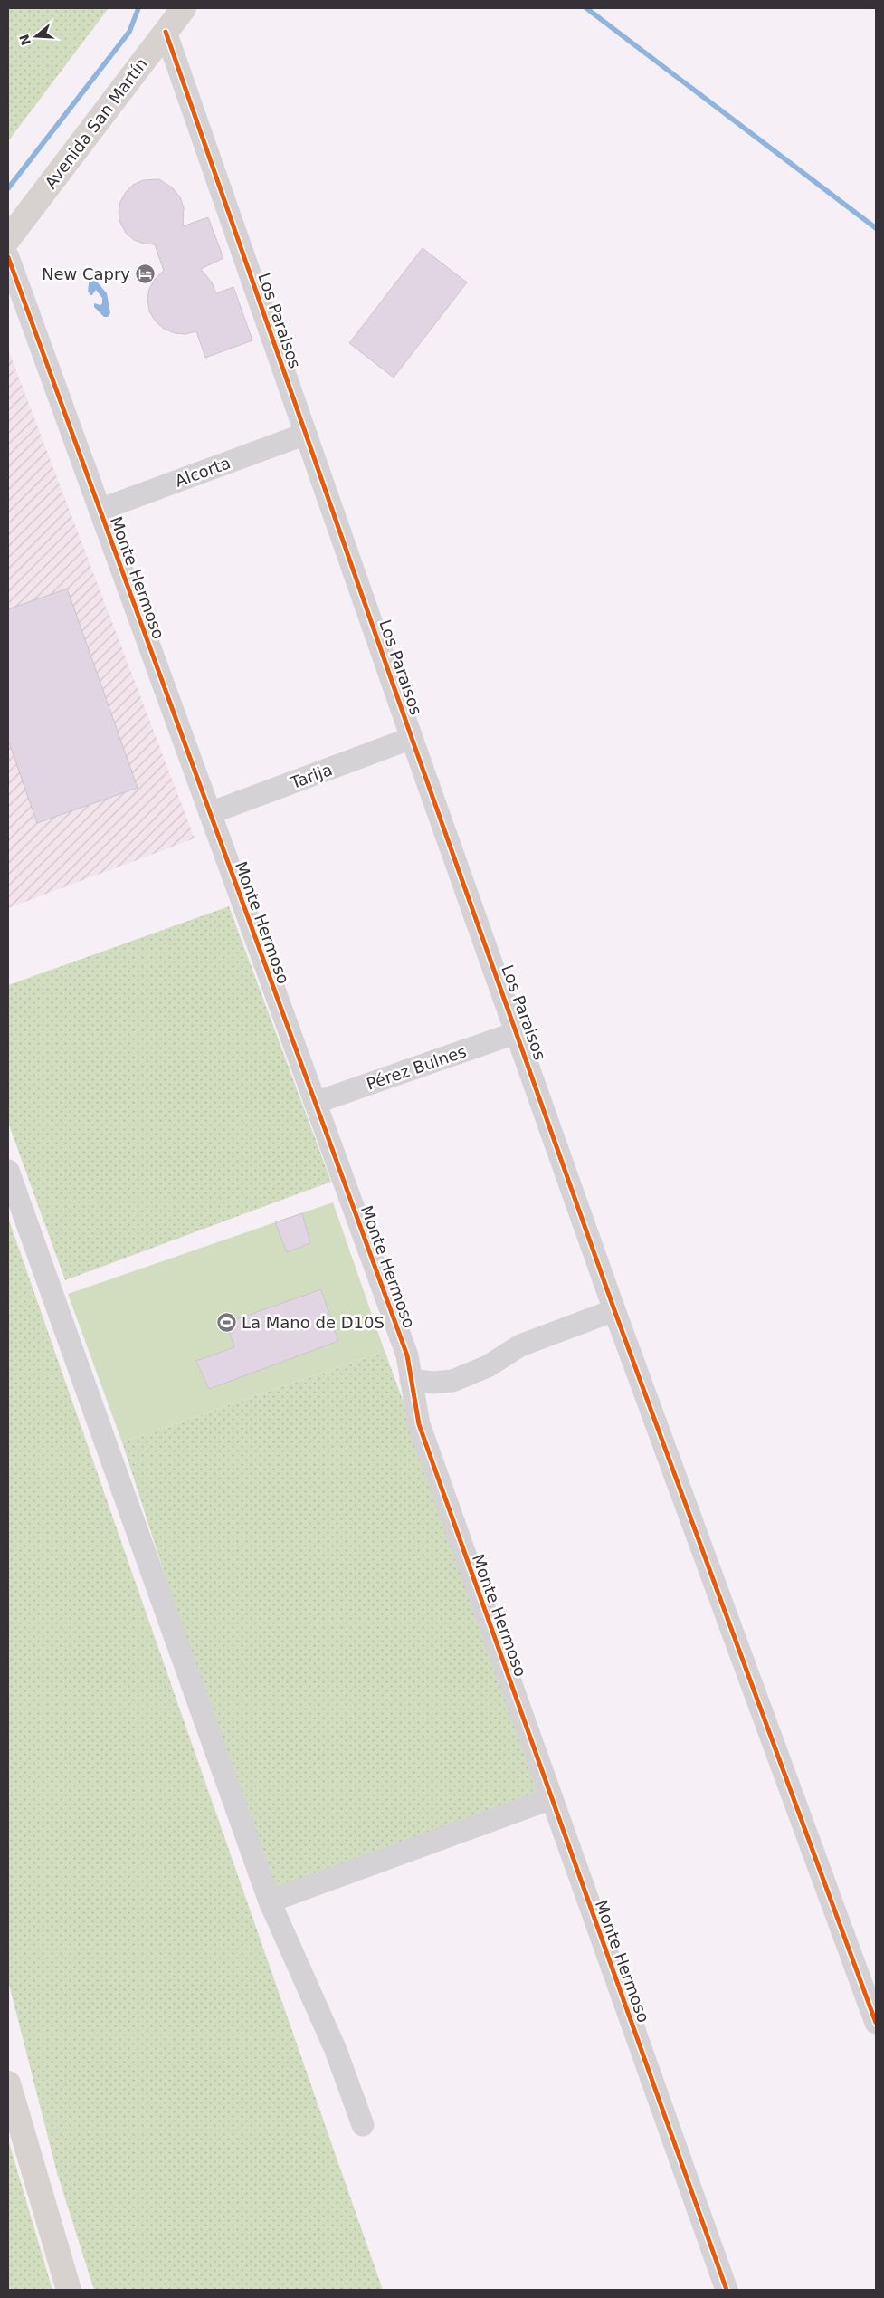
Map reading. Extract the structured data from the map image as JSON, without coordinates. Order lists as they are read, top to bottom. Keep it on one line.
{"streets":{"main road":["Avenida San Martín"],"street":["Los Paraisos","Alcorta","Monte Hermoso","Tarija","Pérez Bulnes"]},"crossings":[["Avenida San Martín","Los Paraisos"],["Los Paraisos","Alcorta"],["Los Paraisos","Tarija"],["Los Paraisos","Pérez Bulnes"],["Alcorta","Monte Hermoso"],["Monte Hermoso","Tarija"],["Monte Hermoso","Pérez Bulnes"]],"places":{"hotel":["New Capry"],"sports":["La Mano de D10S"]},"north":"left"}
